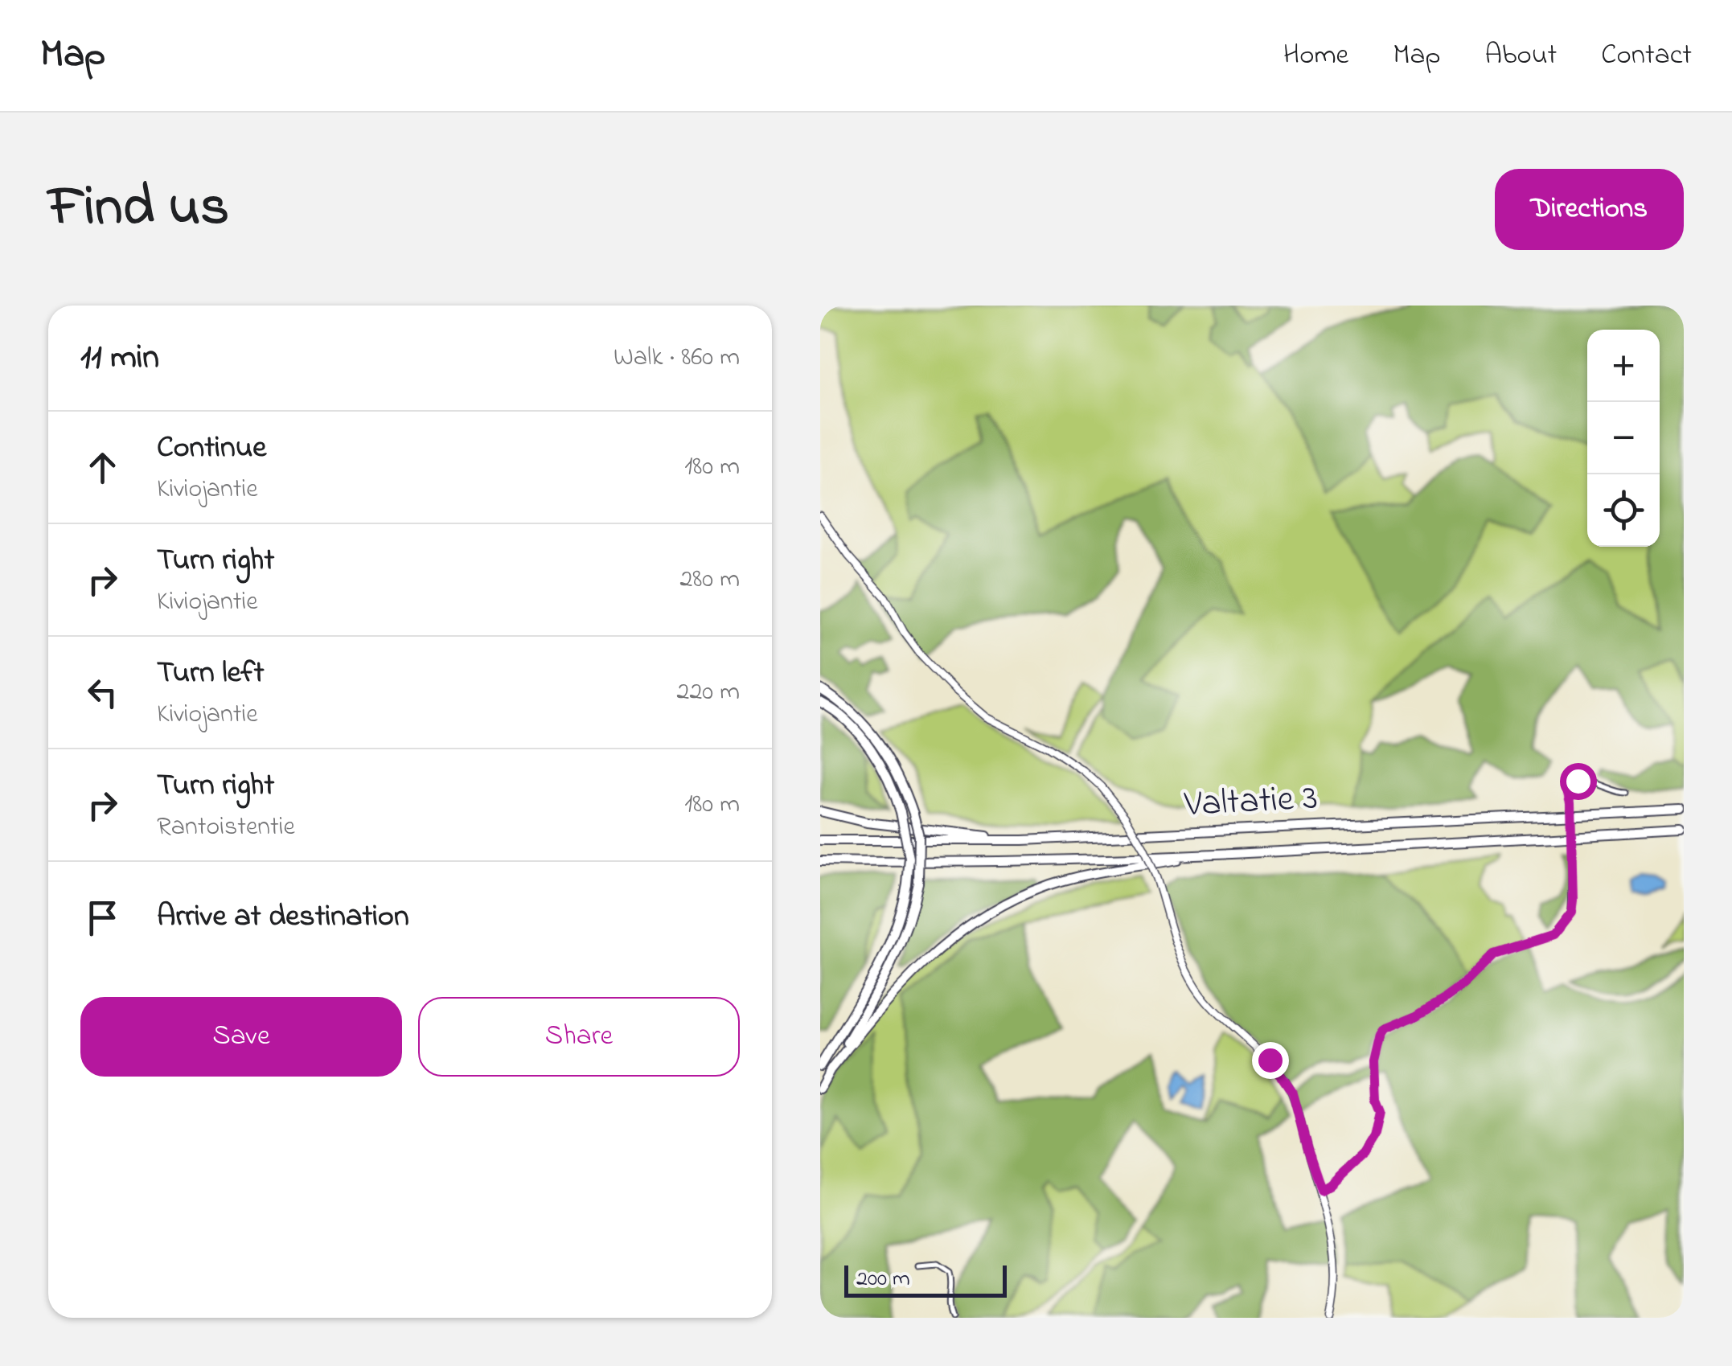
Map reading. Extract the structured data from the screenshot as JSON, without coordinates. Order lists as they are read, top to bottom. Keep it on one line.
{"streets":{"highway":["Valtatie 3"]},"scale_bar":"200 m","page":{"header":"Map","nav":["Home","Map","About","Contact"],"title":"Find us","buttons":["Directions",["Save","Share"]],"heading":["11 min","Walk · 860 m"],"map_buttons":["+","−"],"list":[["Continue","Kiviojantie","180 m"],["Turn right","Kiviojantie","280 m"],["Turn left","Kiviojantie","220 m"],["Turn right","Rantoistentie","180 m"],"Arrive at destination"],"scale":"200 m"}}
